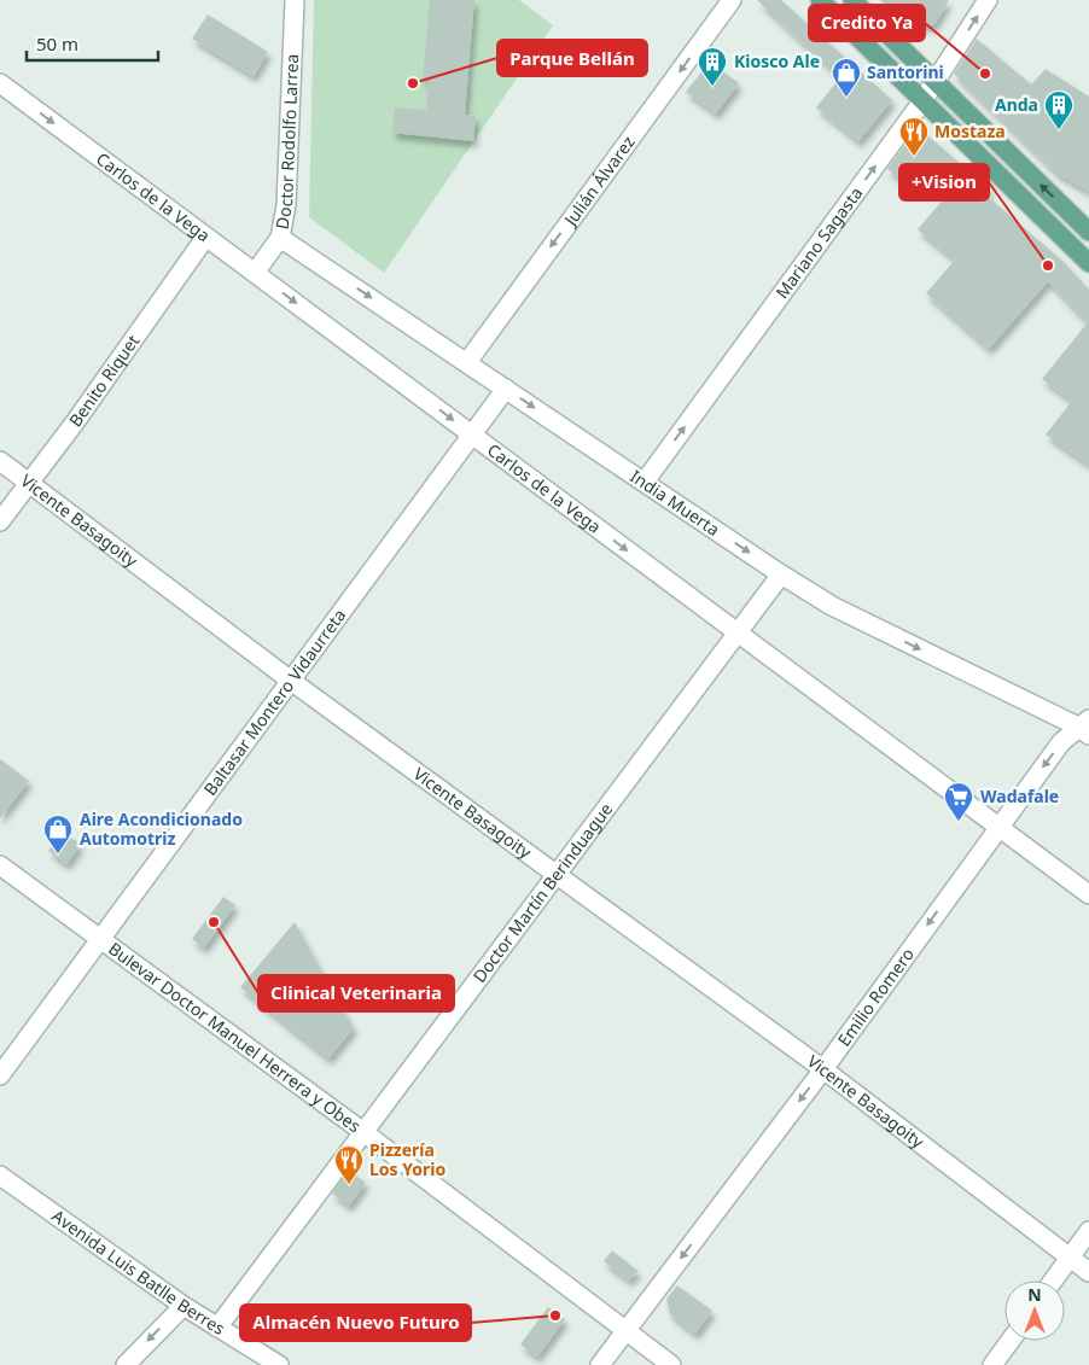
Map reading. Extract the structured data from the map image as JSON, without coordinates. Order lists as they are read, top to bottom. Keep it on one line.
{"streets":{"street":["Doctor Rodolfo Larrea","Julián Álvarez","Carlos de la Vega","Mariano Sagasta","Benito Riquet","India Muerta","Vicente Basagoity","Baltasar Montero Vidaurreta","Doctor Martín Berinduague","Emilio Romero","Bulevar Doctor Manuel Herrera y Obes","Avenida Luis Batlle Berres"]},"crossings":[["Doctor Rodolfo Larrea","Carlos de la Vega"],["Doctor Rodolfo Larrea","India Muerta"],["Julián Álvarez","India Muerta"],["Carlos de la Vega","Benito Riquet"],["Carlos de la Vega","Baltasar Montero Vidaurreta"],["Carlos de la Vega","Doctor Martín Berinduague"],["Carlos de la Vega","Emilio Romero"],["Mariano Sagasta","India Muerta"],["Benito Riquet","Vicente Basagoity"],["India Muerta","Baltasar Montero Vidaurreta"],["India Muerta","Doctor Martín Berinduague"],["India Muerta","Emilio Romero"],["Vicente Basagoity","Baltasar Montero Vidaurreta"],["Vicente Basagoity","Doctor Martín Berinduague"],["Vicente Basagoity","Emilio Romero"],["Baltasar Montero Vidaurreta","Bulevar Doctor Manuel Herrera y Obes"],["Doctor Martín Berinduague","Bulevar Doctor Manuel Herrera y Obes"],["Doctor Martín Berinduague","Avenida Luis Batlle Berres"],["Emilio Romero","Bulevar Doctor Manuel Herrera y Obes"]],"one_way":["Julián Álvarez","Carlos de la Vega","Mariano Sagasta","India Muerta","Emilio Romero"],"places":{"other":["Credito Ya","Parque Bellán","+Vision","Clinical Veterinaria","Almacén Nuevo Futuro"],"building":["Kiosco Ale","Anda"],"shop":["Santorini","Aire Acondicionado Automotriz"],"restaurant":["Mostaza","Pizzería Los Yorio"],"supermarket":["Wadafale"]},"scale_bar":"50 m","north":"top"}
